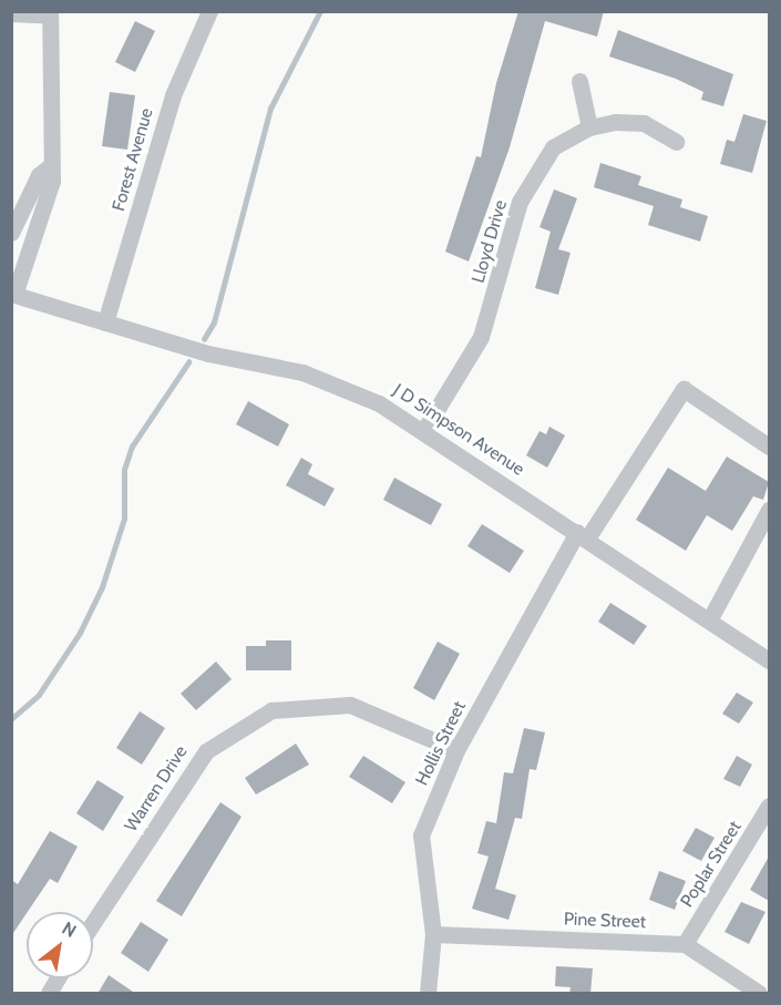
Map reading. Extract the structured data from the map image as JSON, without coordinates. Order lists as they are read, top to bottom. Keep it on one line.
{"streets":{"street":["Forest Avenue","Lloyd Drive","J D Simpson Avenue","Hollis Street","Warren Drive","Poplar Street","Pine Street"]},"crossings":[["Forest Avenue","J D Simpson Avenue"],["Lloyd Drive","J D Simpson Avenue"],["J D Simpson Avenue","Hollis Street"],["Hollis Street","Warren Drive"],["Hollis Street","Pine Street"],["Poplar Street","Pine Street"]],"north":"top right"}
